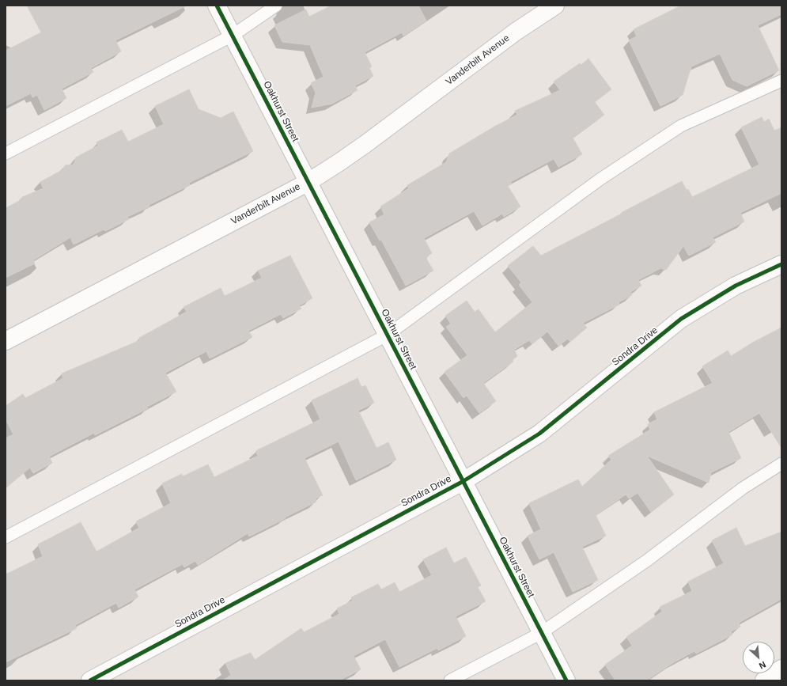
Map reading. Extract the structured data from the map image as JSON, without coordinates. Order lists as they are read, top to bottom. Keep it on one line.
{"streets":{"street":["Vanderbilt Avenue","Oakhurst Street","Sondra Drive"]},"crossings":[["Vanderbilt Avenue","Oakhurst Street"],["Oakhurst Street","Sondra Drive"]],"north":"bottom right"}
